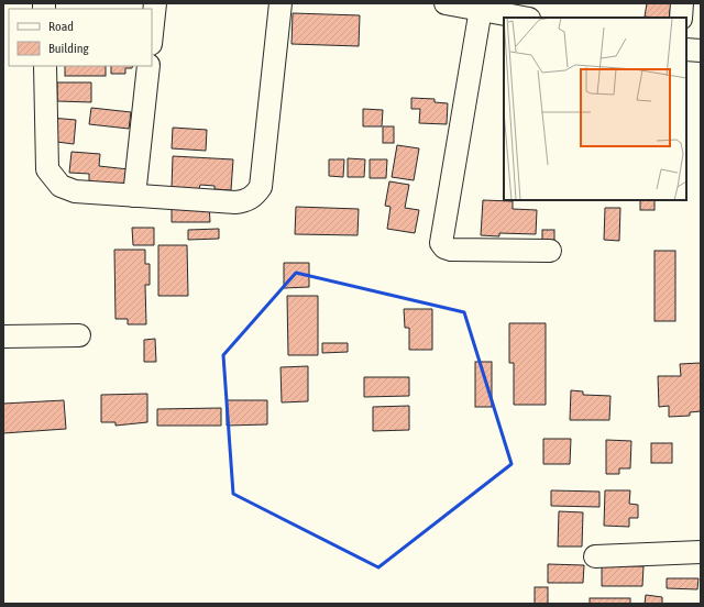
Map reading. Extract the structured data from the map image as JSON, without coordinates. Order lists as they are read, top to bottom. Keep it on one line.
{"legend":["Road","Building"]}
